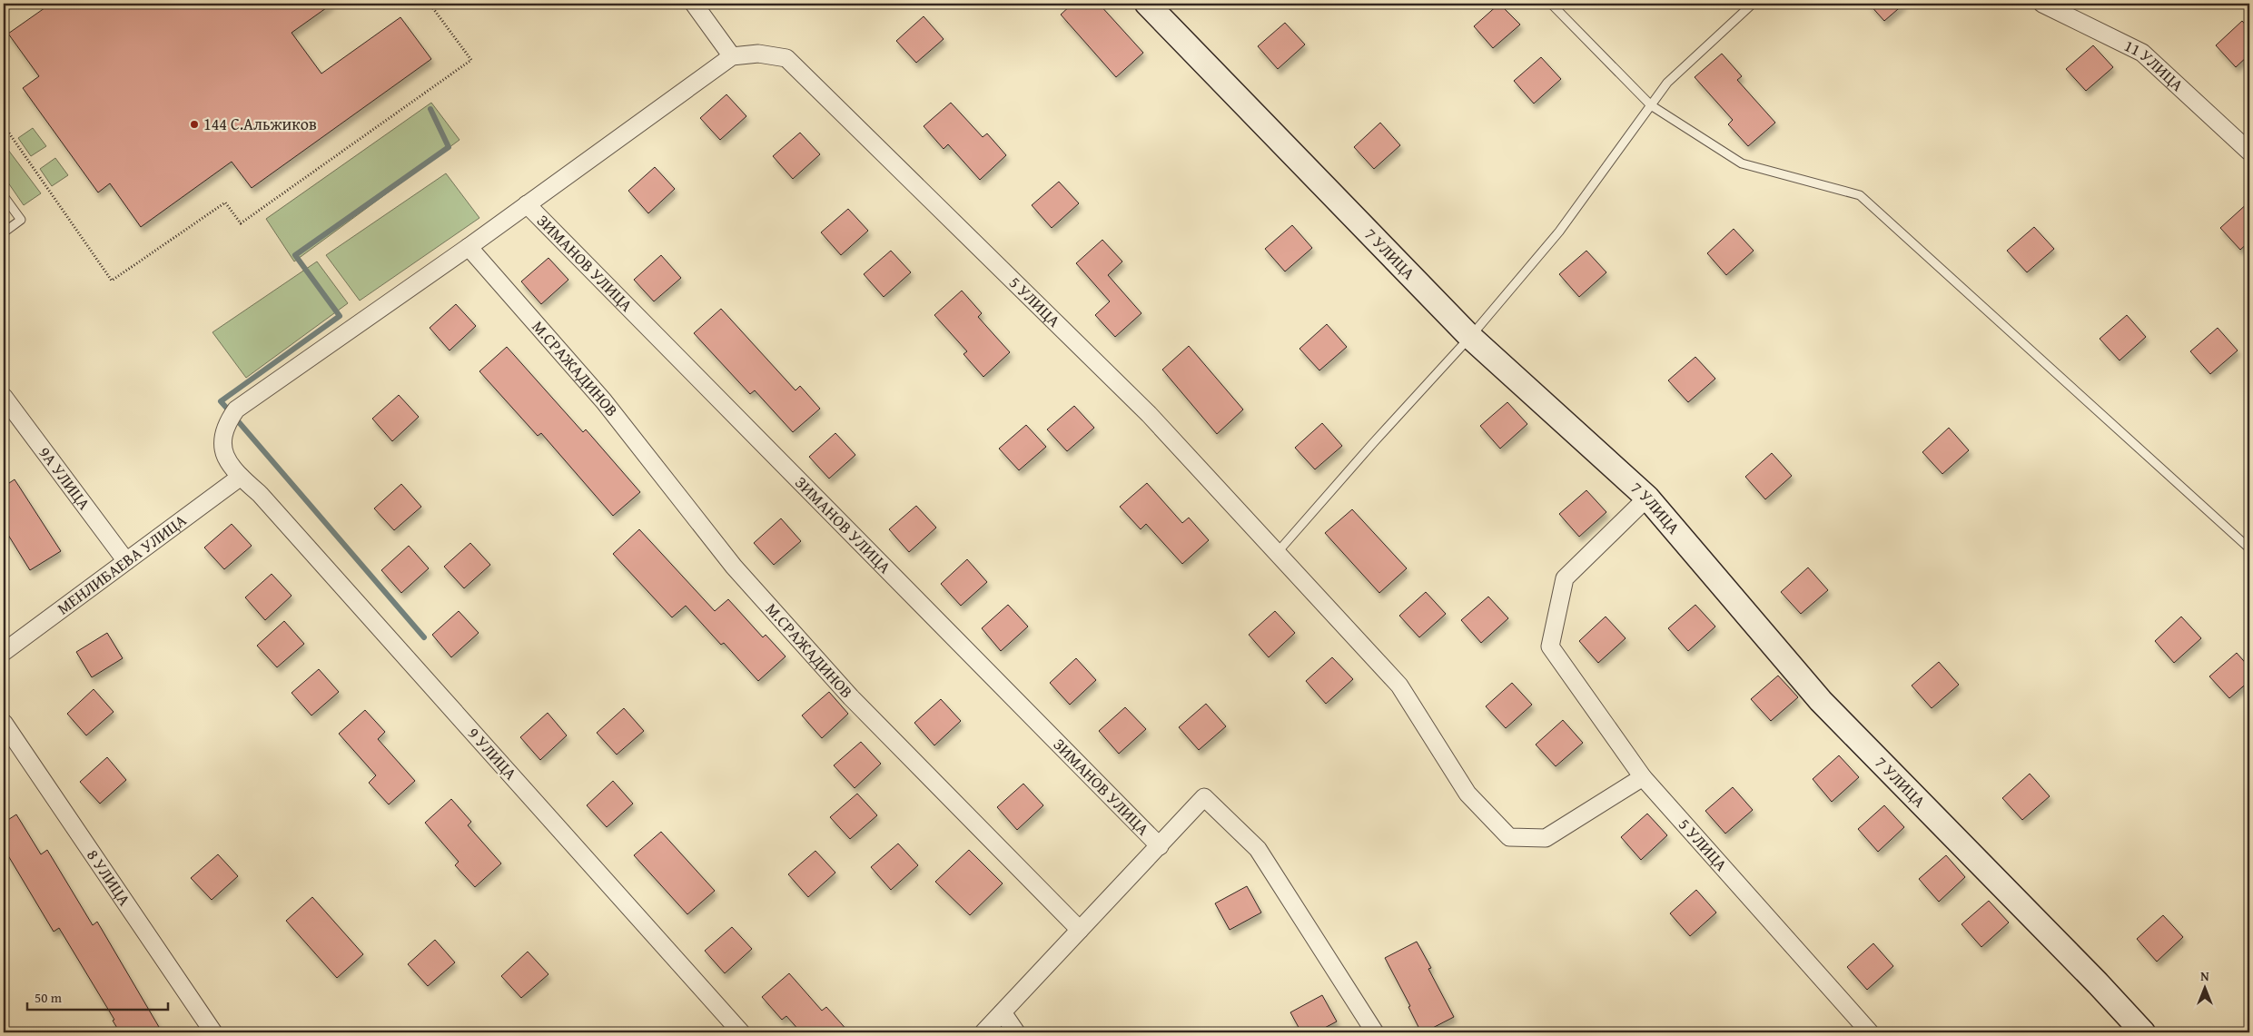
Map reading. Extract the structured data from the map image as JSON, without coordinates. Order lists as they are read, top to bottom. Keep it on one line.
{"streets":{"street":["11 УЛИЦА","7 УЛИЦА","ЗИМАНОВ УЛИЦА","5 УЛИЦА","М.СРАЖАДИНОВ","9А УЛИЦА","МЕНЛИБАЕВА УЛИЦА","9 УЛИЦА","8 УЛИЦА"]},"crossings":[["7 УЛИЦА","5 УЛИЦА"],["ЗИМАНОВ УЛИЦА","9 УЛИЦА"],["5 УЛИЦА","9 УЛИЦА"],["М.СРАЖАДИНОВ","9 УЛИЦА"],["9А УЛИЦА","МЕНЛИБАЕВА УЛИЦА"],["МЕНЛИБАЕВА УЛИЦА","9 УЛИЦА"]],"places":["144 С.Альжиков"],"scale_bar":"50 m","north":"top"}
